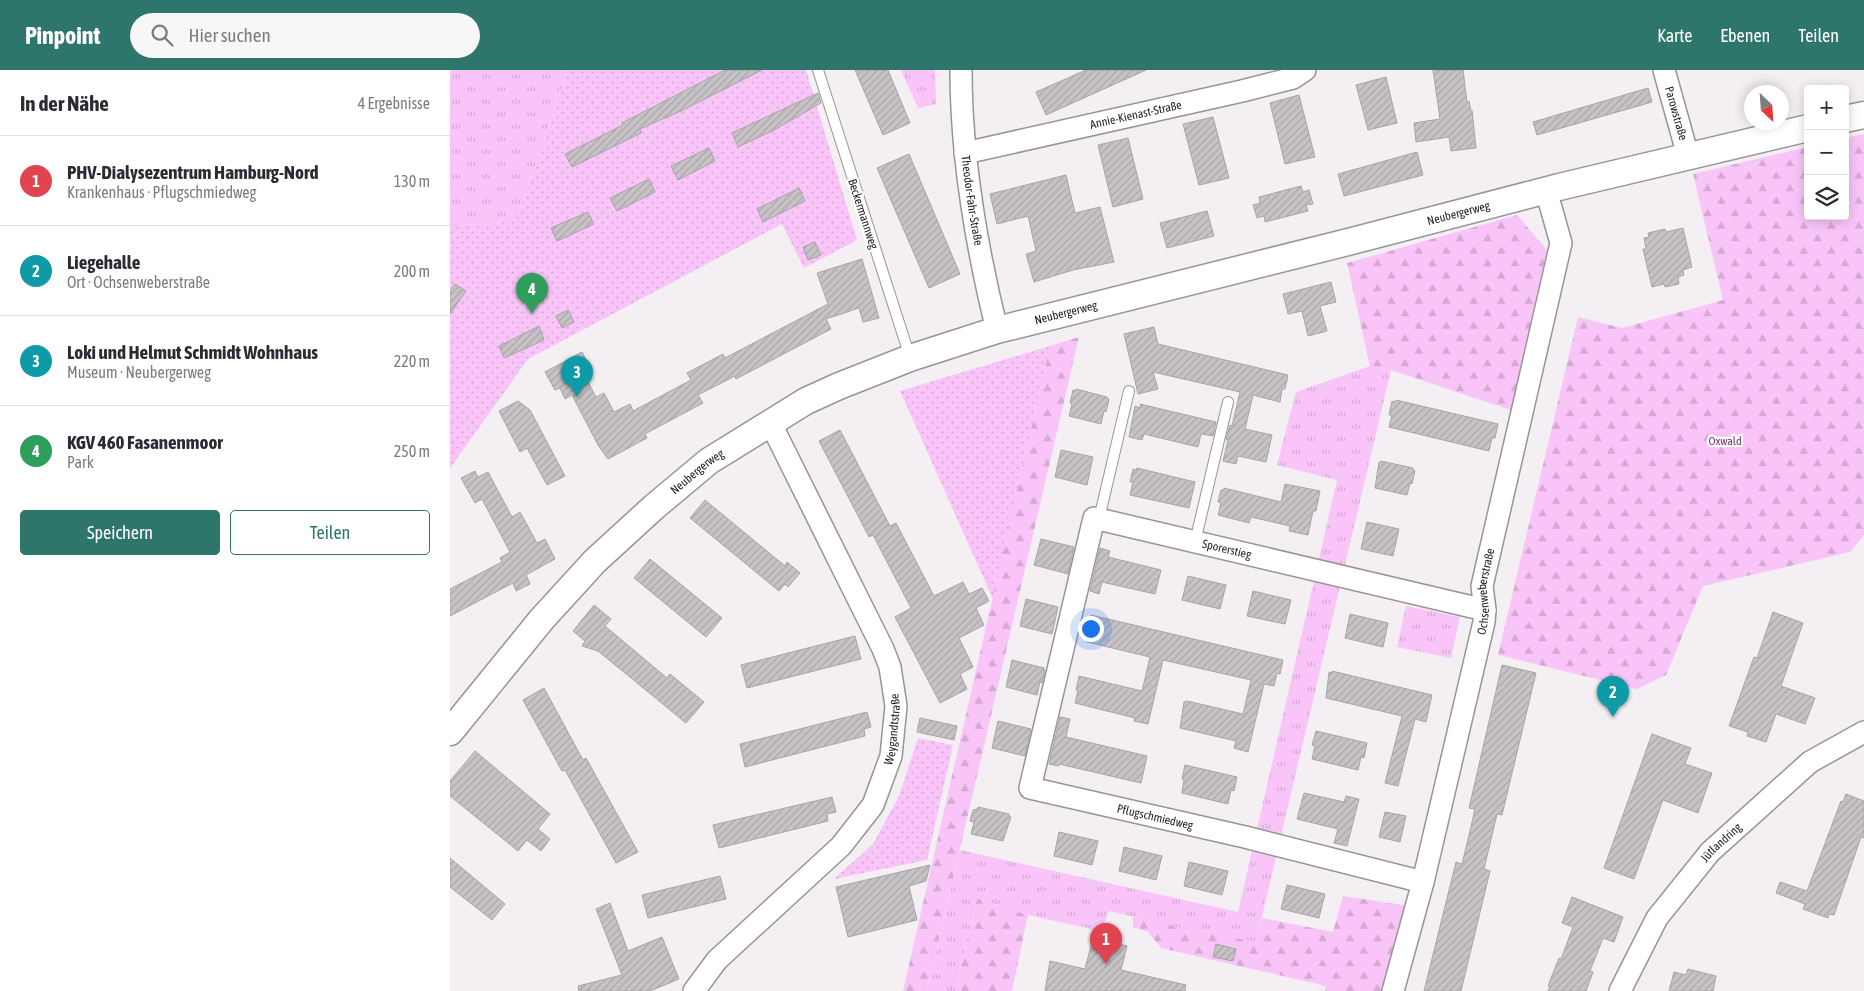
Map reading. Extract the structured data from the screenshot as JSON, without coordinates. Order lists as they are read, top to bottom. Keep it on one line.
{"streets":{"street":["Parowstraße","Annie-Kienast-Straße","Theodor-Fahr-Straße","Neubergerweg","Sporerstieg","Ochsenweberstraße","Weygandtstraße","Pflugschmiedweg","Jütlandring"],"lane":["Beckermannweg"]},"crossings":[["Parowstraße","Neubergerweg"],["Annie-Kienast-Straße","Theodor-Fahr-Straße"],["Theodor-Fahr-Straße","Neubergerweg"],["Neubergerweg","Beckermannweg"],["Neubergerweg","Ochsenweberstraße"],["Neubergerweg","Weygandtstraße"],["Sporerstieg","Ochsenweberstraße"],["Sporerstieg","Pflugschmiedweg"],["Ochsenweberstraße","Pflugschmiedweg"]],"parks":["Oxwald"],"north":"bottom right","page":{"header":"Pinpoint","search":"Hier suchen","nav":["Karte","Ebenen","Teilen"],"heading":["In der Nähe","4 Ergebnisse"],"map_buttons":["+","−"],"list":[{"mark":"1","name":"PHV-Dialysezentrum Hamburg-Nord","note":"Krankenhaus · Pflugschmiedweg","value":"130 m"},{"mark":"2","name":"Liegehalle","note":"Ort · Ochsenweberstraße","value":"200 m"},{"mark":"3","name":"Loki und Helmut Schmidt Wohnhaus","note":"Museum · Neubergerweg","value":"220 m"},{"mark":"4","name":"KGV 460 Fasanenmoor","note":"Park","value":"250 m"}],"pins":["4","3","2","1"],"buttons":["Speichern","Teilen"]}}
